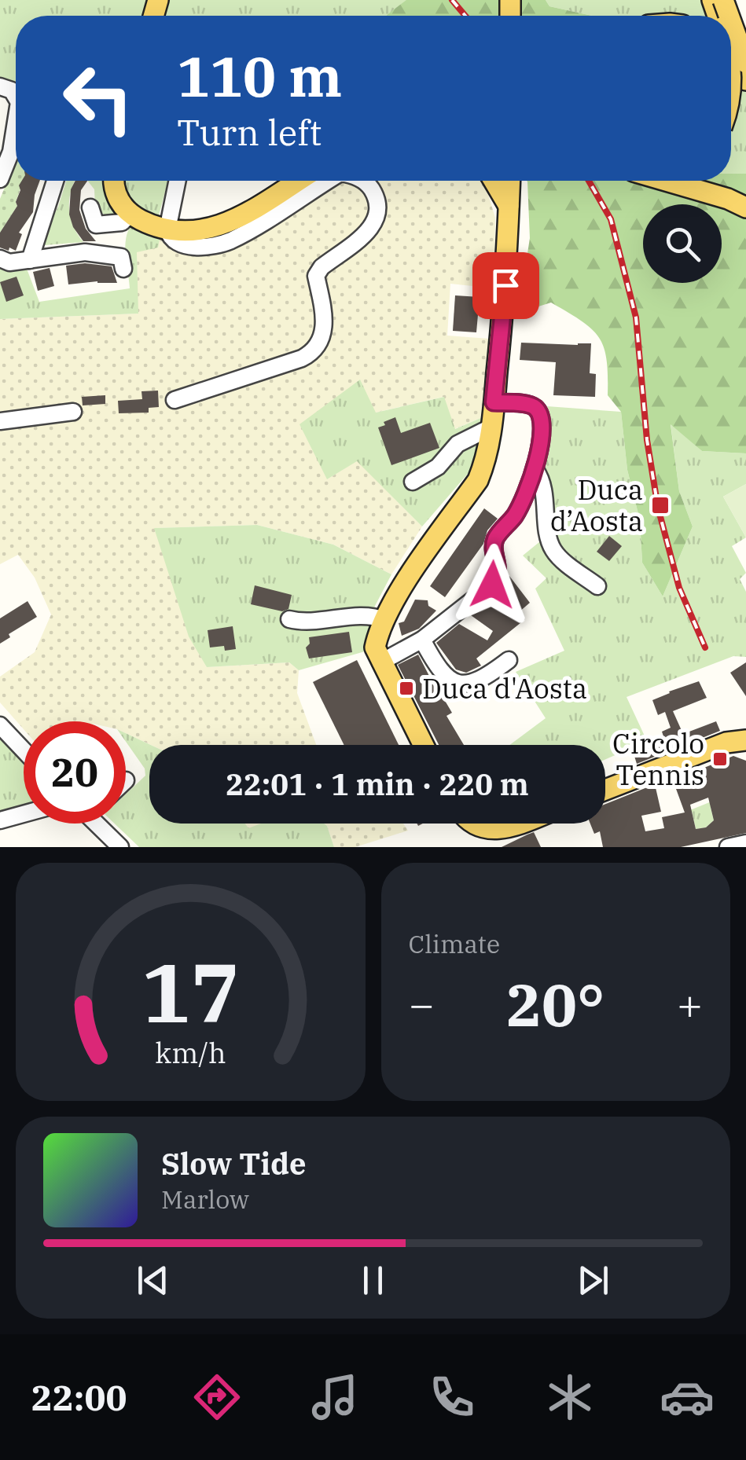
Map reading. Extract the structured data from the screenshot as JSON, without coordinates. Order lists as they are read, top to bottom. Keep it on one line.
{"places":{"transit":["Duca d’Aosta","Duca d'Aosta","Circolo Tennis"]},"page":{"turn":["110 m","Turn left"],"limit":"20","trip":"22:01 · 1 min · 220 m","tile":"Climate","heat":["−","20°","+"],"song":["Slow Tide","Marlow"],"tabs":"22:00","gauge":["17","km/h"]}}
